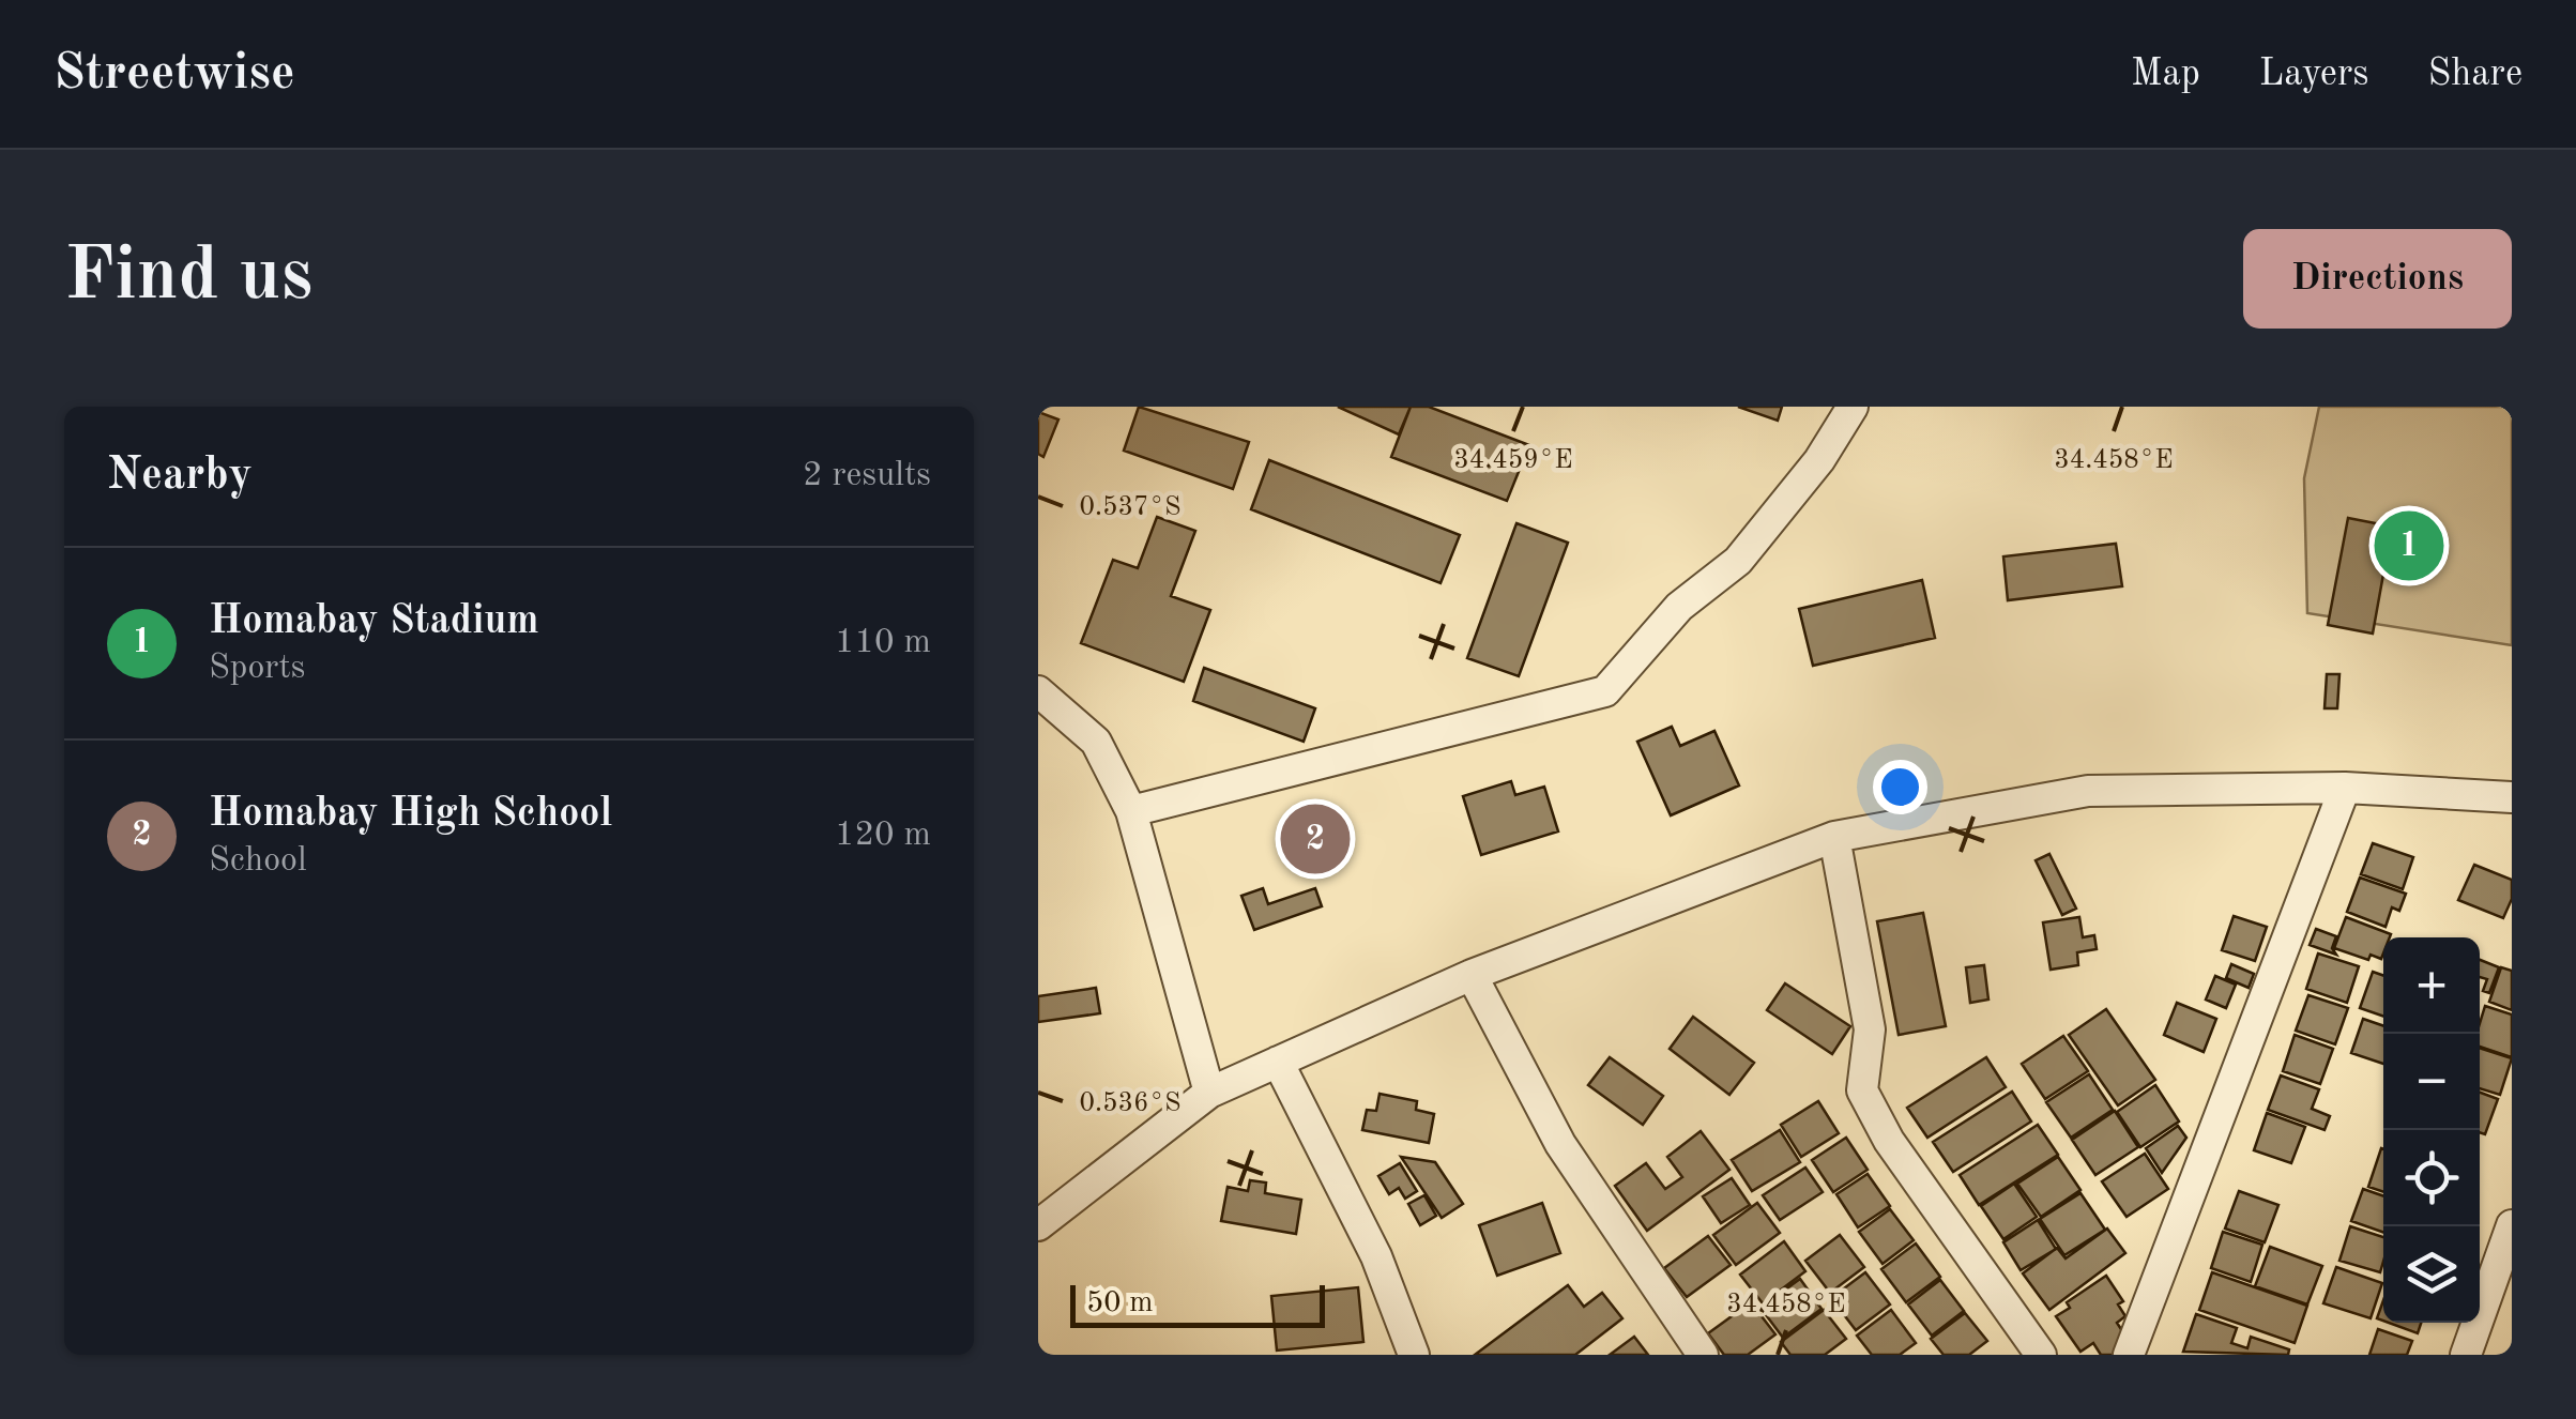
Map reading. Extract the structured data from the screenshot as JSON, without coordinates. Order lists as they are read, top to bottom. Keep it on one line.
{"scale_bar":"50 m","page":{"header":"Streetwise","nav":["Map","Layers","Share"],"buttons":"Directions","title":"Find us","heading":["Nearby","2 results"],"pins":["1","2"],"list":[{"mark":"1","name":"Homabay Stadium","note":"Sports","value":"110 m"},{"mark":"2","name":"Homabay High School","note":"School","value":"120 m"}],"map_buttons":["+","−"],"scale":"50 m"},"coordinates":["34.459°E","34.458°E","0.537°S","0.536°S"]}
